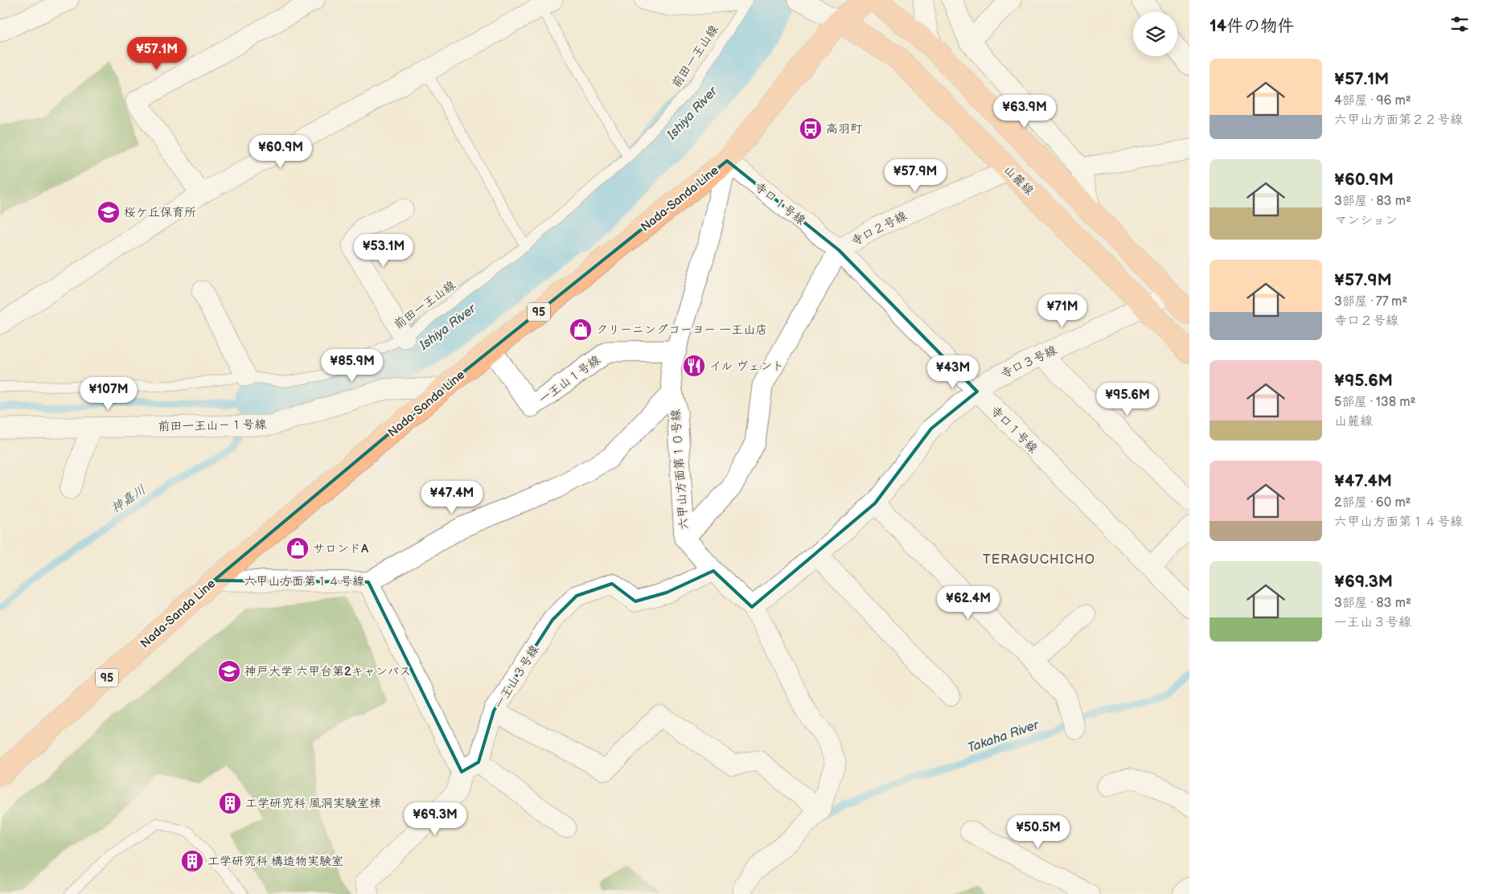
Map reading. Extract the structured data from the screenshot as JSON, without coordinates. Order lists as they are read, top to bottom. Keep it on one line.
{"streets":{"main road":["山麓線","Nada-Sanda Line","95"],"street":["寺口１号線","寺口２号線","寺口３号線","一王山１号線","前田一王山－１号線","六甲山方面第１０号線","六甲山方面第１４号線","一王山３号線"],"lane":["前田一王山線"]},"crossings":[["山麓線","Nada-Sanda Line"],["山麓線","寺口２号線"],["山麓線","寺口３号線"],["Nada-Sanda Line","寺口１号線"],["Nada-Sanda Line","一王山１号線"],["Nada-Sanda Line","前田一王山－１号線"],["Nada-Sanda Line","六甲山方面第１０号線"],["Nada-Sanda Line","六甲山方面第１４号線"],["寺口１号線","寺口２号線"],["寺口１号線","寺口３号線"],["寺口１号線","六甲山方面第１０号線"],["寺口３号線","六甲山方面第１０号線"],["一王山１号線","六甲山方面第１０号線"],["六甲山方面第１０号線","六甲山方面第１４号線"],["六甲山方面第１０号線","一王山３号線"]],"districts":["TERAGUCHICHO"],"water":["Ishiya River","神嘉川","Takaha River"],"places":{"bus stop":["高羽町"],"school or university":["桜ケ丘保育所","神戸大学 六甲台第2キャンパス"],"shop":["クリーニングコーヨー 一王山店","サロンドA"],"restaurant":["イル ヴェント"],"building":["工学研究科 風洞実験室棟","工学研究科 構造物実験室"]},"page":{"heading":"14件の物件","price":["¥57.1M","¥63.9M","¥60.9M","¥57.9M","¥53.1M","¥71M","¥85.9M","¥43M","¥107M","¥95.6M","¥47.4M","¥62.4M","¥69.3M","¥50.5M"],"list":[{"name":"¥57.1M","note":"4部屋 · 96 m² · 六甲山方面第２２号線"},{"name":"¥60.9M","note":"3部屋 · 83 m² · マンション"},{"name":"¥57.9M","note":"3部屋 · 77 m² · 寺口２号線"},{"name":"¥95.6M","note":"5部屋 · 138 m² · 山麓線"},{"name":"¥47.4M","note":"2部屋 · 60 m² · 六甲山方面第１４号線"},{"name":"¥69.3M","note":"3部屋 · 83 m² · 一王山３号線"}]}}
